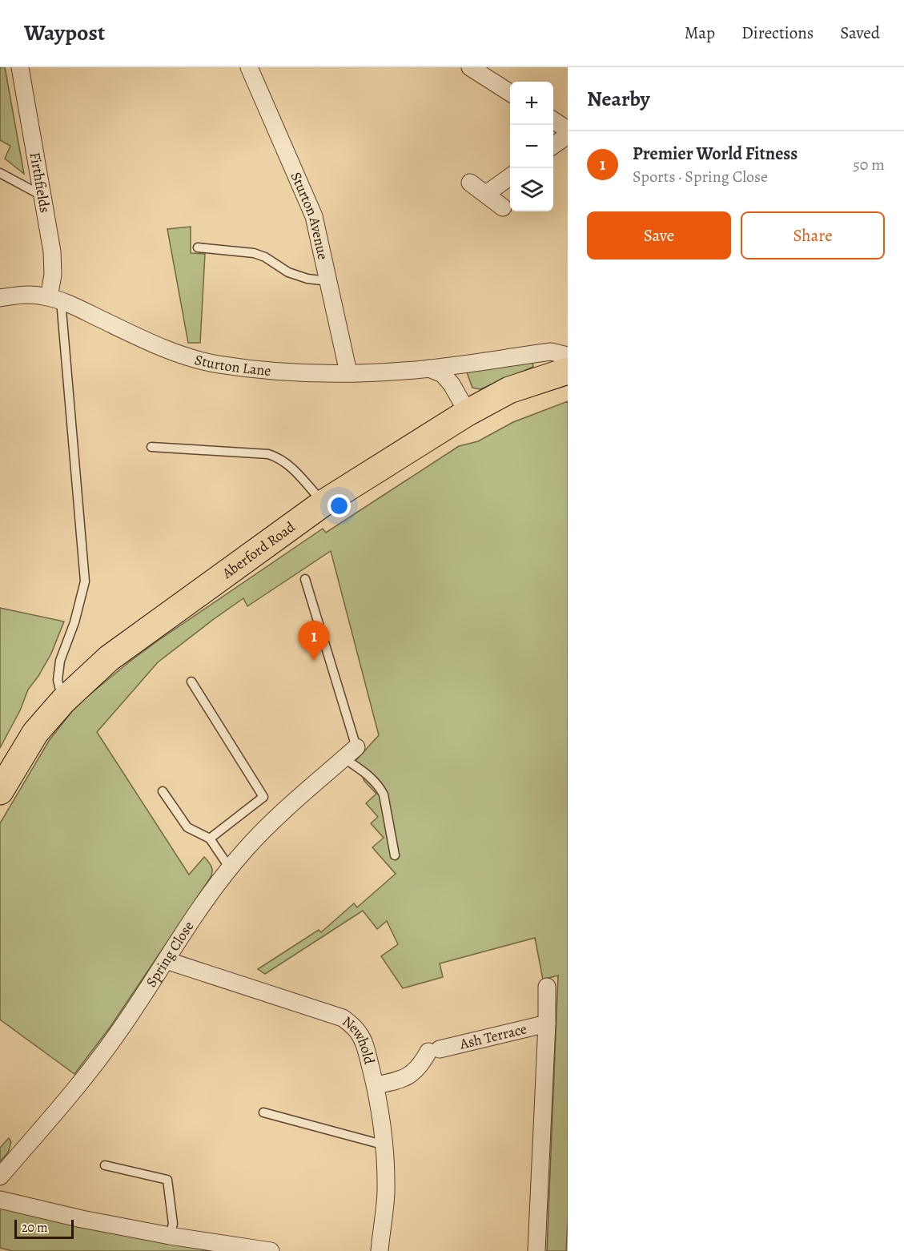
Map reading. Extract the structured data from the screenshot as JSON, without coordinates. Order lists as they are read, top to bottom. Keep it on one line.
{"streets":{"main road":["Aberford Road"],"street":["Firthfields","Sturton Avenue","Sturton Lane","Spring Close","Ash Terrace","Newhold"]},"crossings":[["Firthfields","Sturton Lane"],["Sturton Avenue","Sturton Lane"],["Spring Close","Newhold"],["Ash Terrace","Newhold"]],"scale_bar":"20 m","page":{"header":"Waypost","nav":["Map","Directions","Saved"],"heading":"Nearby","map_buttons":["+","−"],"list":[{"mark":"1","name":"Premier World Fitness","note":"Sports · Spring Close","value":"50 m"}],"buttons":["Save","Share"],"pins":"1","scale":"20 m"}}
